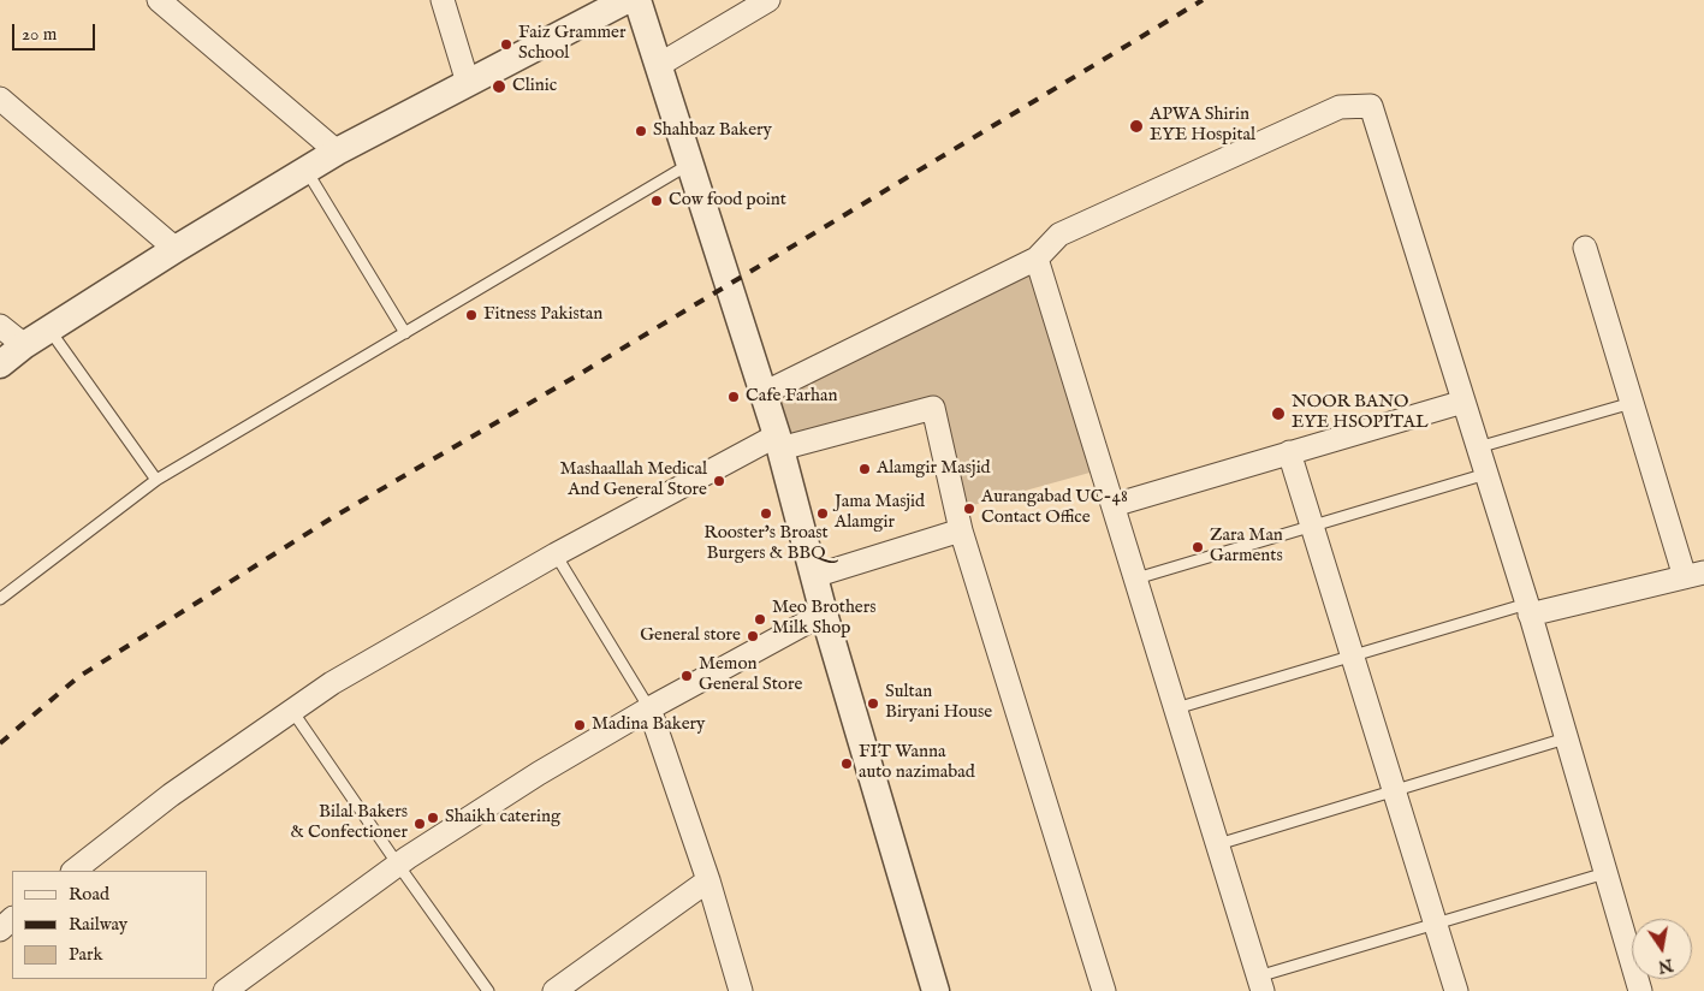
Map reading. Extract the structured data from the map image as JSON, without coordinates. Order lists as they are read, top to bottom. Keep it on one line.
{"places":["Faiz Grammer School","Clinic","APWA Shirin EYE Hospital","Shahbaz Bakery","Cow food point","Fitness Pakistan","Cafe Farhan","NOOR BANO EYE HSOPITAL","Alamgir Masjid","Mashaallah Medical And General Store","Aurangabad UC-48 Contact Office","Rooster's Broast Burgers & BBQ","Jama Masjid Alamgir","Zara Man Garments","Meo Brothers Milk Shop","General store","Memon General Store","Sultan Biryani House","Madina Bakery","FIT Wanna auto nazimabad","Shaikh catering","Bilal Bakers & Confectioner"],"legend":["Road","Railway","Park"],"scale_bar":"20 m","north":"bottom"}
